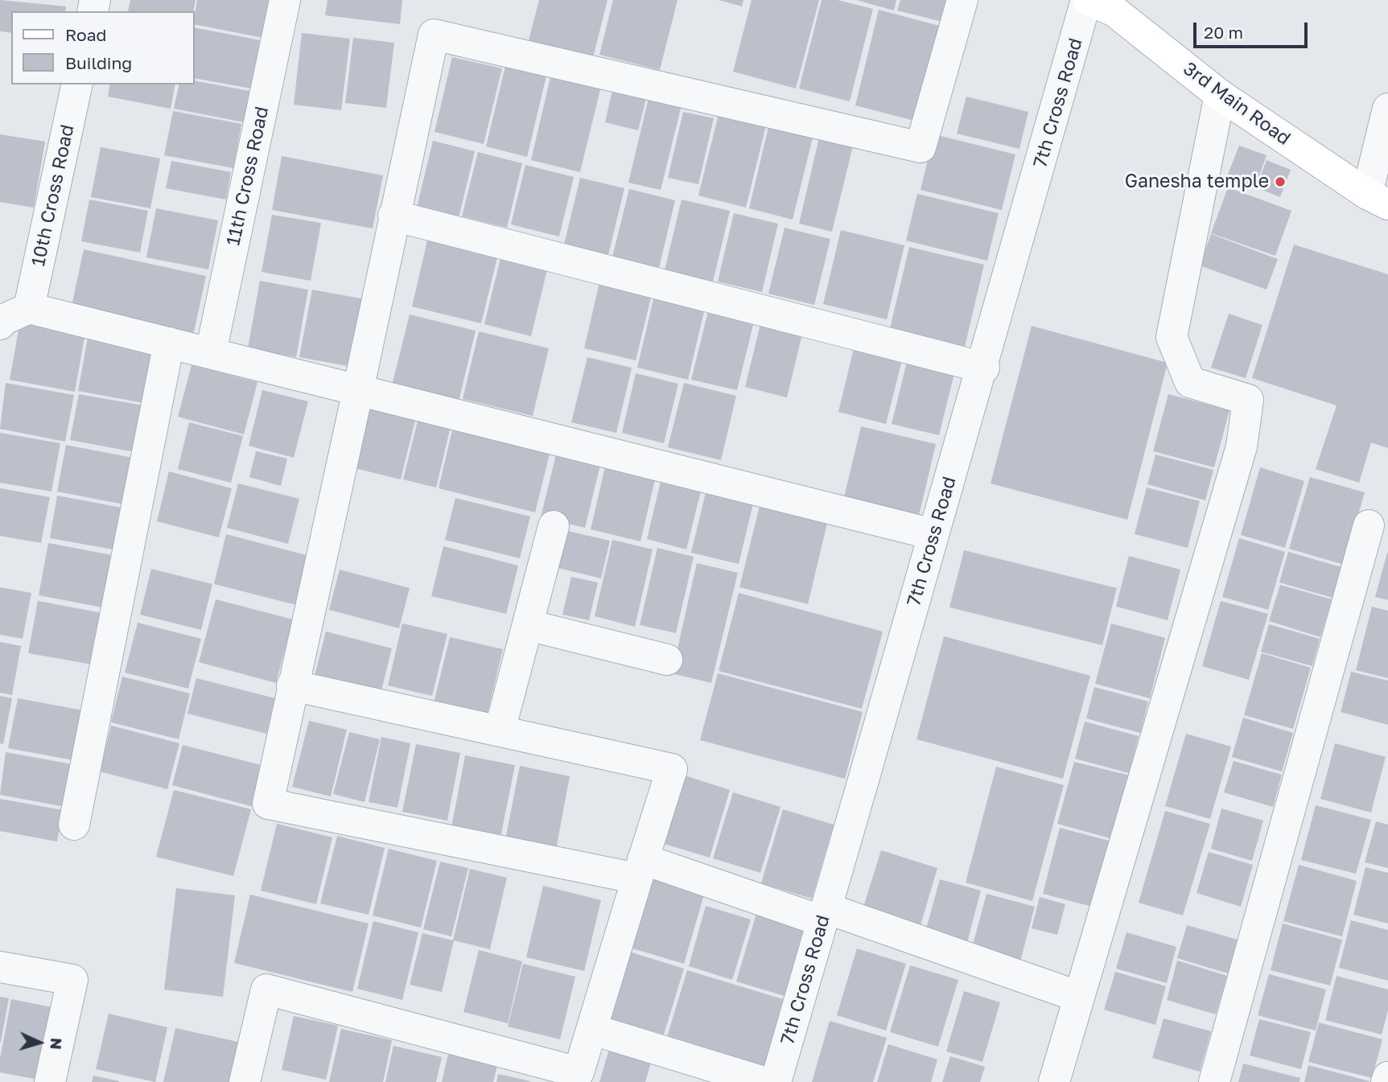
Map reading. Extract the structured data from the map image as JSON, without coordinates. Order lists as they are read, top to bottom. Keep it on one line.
{"streets":{"street":["7th Cross Road","3rd Main Road","11th Cross Road","10th Cross Road"]},"crossings":[["7th Cross Road","3rd Main Road"]],"places":["Ganesha temple"],"legend":["Road","Building"],"scale_bar":"20 m","north":"right"}
